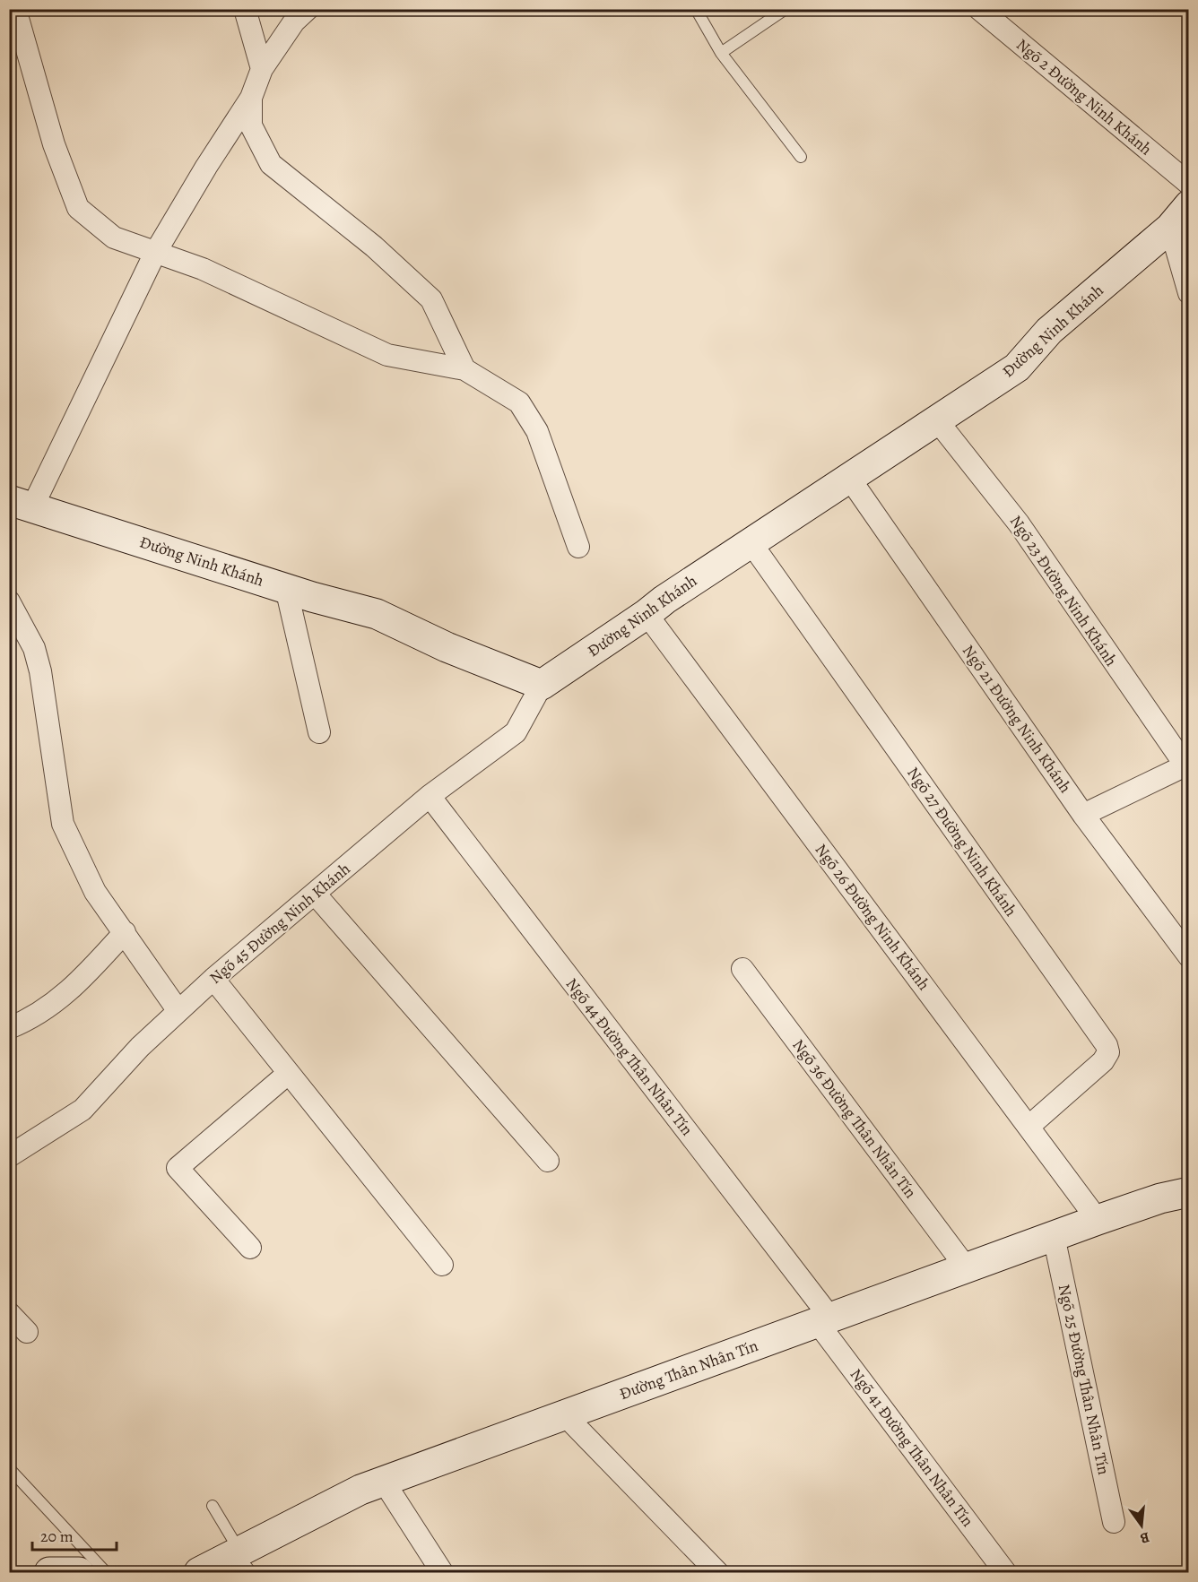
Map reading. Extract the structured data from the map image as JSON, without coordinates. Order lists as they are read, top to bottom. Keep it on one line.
{"streets":{"street":["Ngõ 2 Đường Ninh Khánh","Đường Ninh Khánh","Ngõ 23 Đường Ninh Khánh","Ngõ 21 Đường Ninh Khánh","Ngõ 27 Đường Ninh Khánh","Ngõ 26 Đường Ninh Khánh","Ngõ 45 Đường Ninh Khánh","Ngõ 44 Đường Thân Nhân Tín","Ngõ 36 Đường Thân Nhân Tín","Đường Thân Nhân Tín","Ngõ 25 Đường Thân Nhân Tín","Ngõ 41 Đường Thân Nhân Tín"]},"crossings":[["Đường Ninh Khánh","Ngõ 23 Đường Ninh Khánh"],["Đường Ninh Khánh","Ngõ 21 Đường Ninh Khánh"],["Đường Ninh Khánh","Ngõ 27 Đường Ninh Khánh"],["Đường Ninh Khánh","Ngõ 26 Đường Ninh Khánh"],["Đường Ninh Khánh","Ngõ 45 Đường Ninh Khánh"],["Ngõ 23 Đường Ninh Khánh","Ngõ 21 Đường Ninh Khánh"],["Ngõ 27 Đường Ninh Khánh","Ngõ 26 Đường Ninh Khánh"],["Ngõ 26 Đường Ninh Khánh","Đường Thân Nhân Tín"],["Ngõ 45 Đường Ninh Khánh","Ngõ 44 Đường Thân Nhân Tín"],["Ngõ 44 Đường Thân Nhân Tín","Đường Thân Nhân Tín"],["Ngõ 44 Đường Thân Nhân Tín","Ngõ 41 Đường Thân Nhân Tín"],["Ngõ 36 Đường Thân Nhân Tín","Đường Thân Nhân Tín"],["Đường Thân Nhân Tín","Ngõ 25 Đường Thân Nhân Tín"],["Đường Thân Nhân Tín","Ngõ 41 Đường Thân Nhân Tín"]],"scale_bar":"20 m","north":"bottom"}
